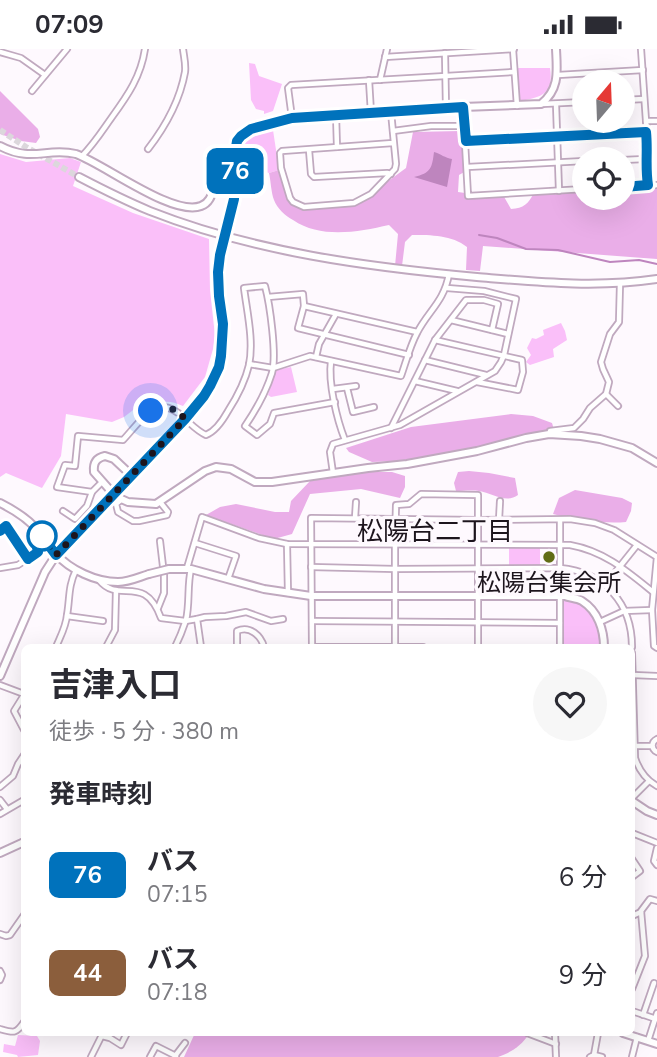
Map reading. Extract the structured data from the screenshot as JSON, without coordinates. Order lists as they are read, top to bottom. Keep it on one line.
{"districts":["松陽台二丁目"],"places":["松陽台集会所"],"lines":["bus line 76"],"north":"top","page":{"status":"07:09","on_map":"76","heading":[["吉津入口","徒歩 · 5 分 · 380 m"],"発車時刻"],"list":[{"mark":"76","name":"バス","note":"07:15","value":"6 分"},{"mark":"44","name":"バス","note":"07:18","value":"9 分"}]}}
